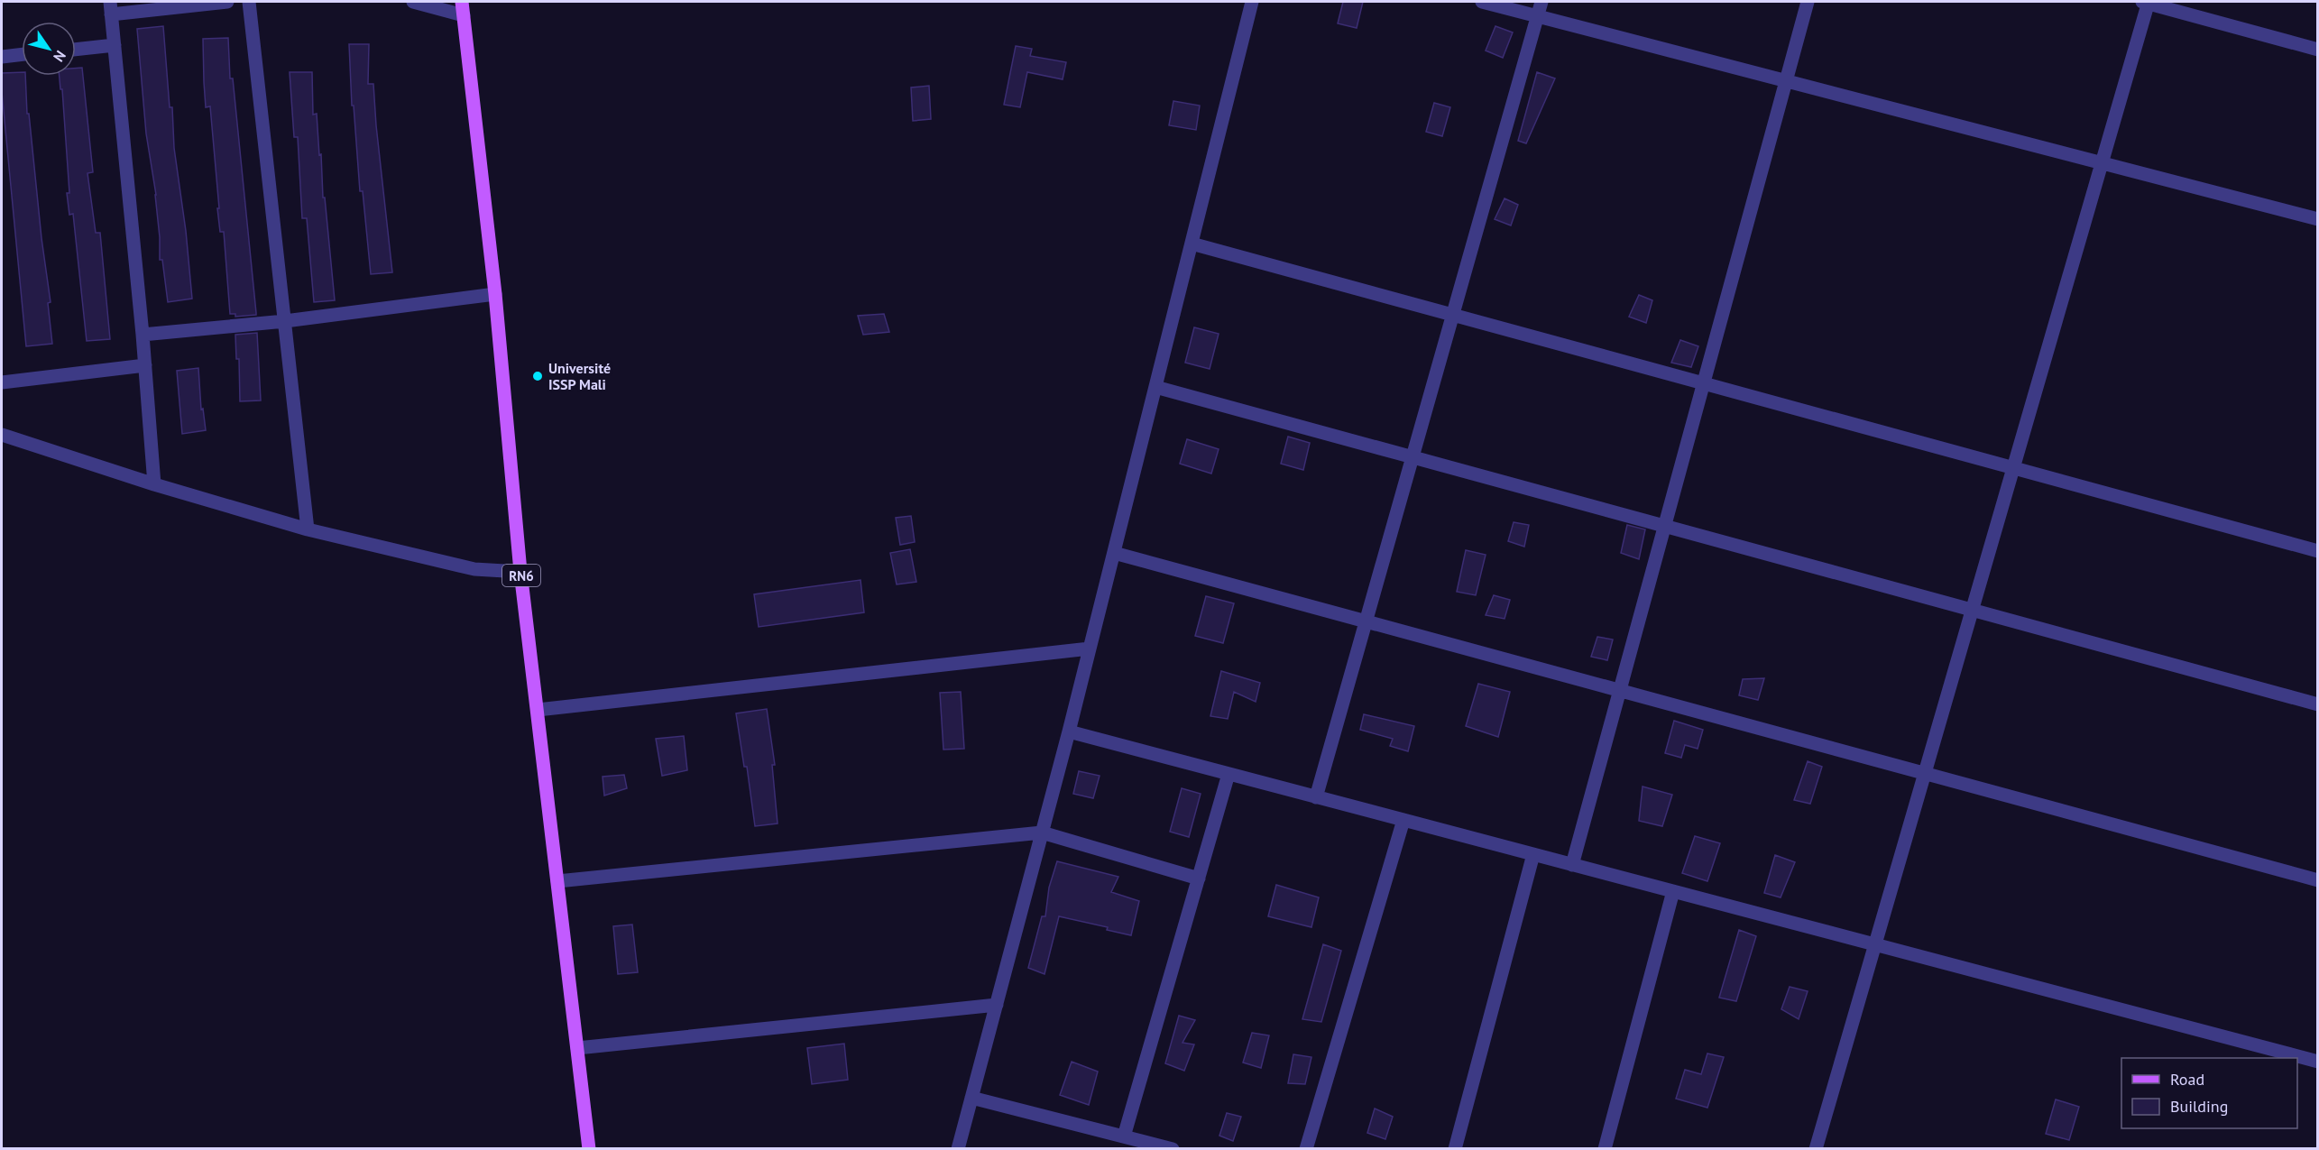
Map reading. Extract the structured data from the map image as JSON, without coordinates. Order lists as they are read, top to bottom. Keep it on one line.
{"streets":{"main road":["RN6"]},"places":["Université ISSP Mali"],"legend":["Road","Building"],"north":"bottom right"}
